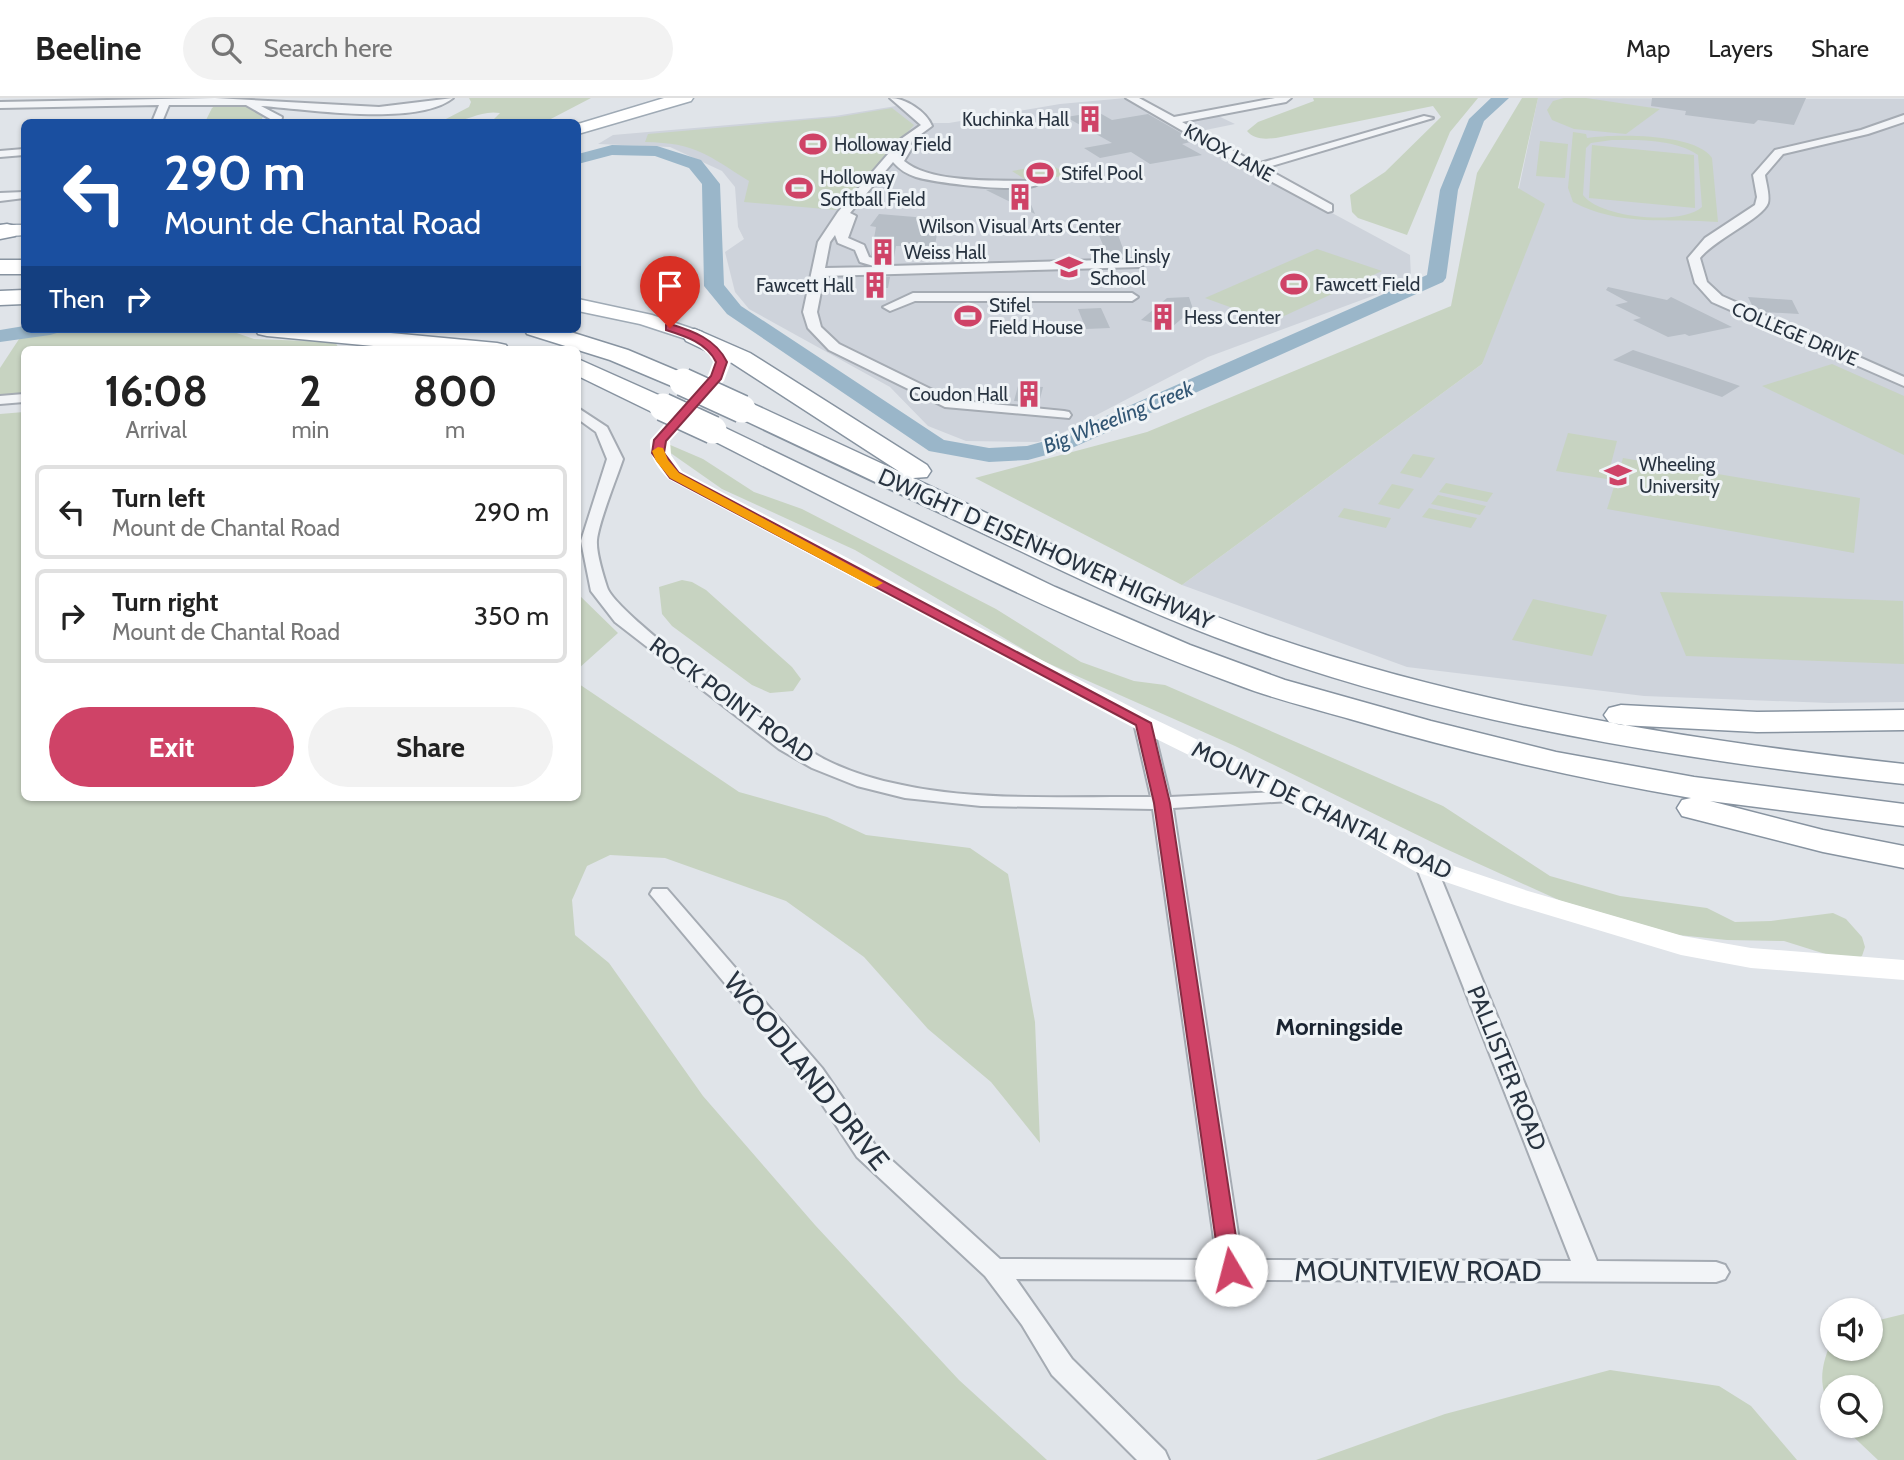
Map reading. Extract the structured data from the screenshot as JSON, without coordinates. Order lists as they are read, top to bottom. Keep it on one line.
{"streets":{"highway":["DWIGHT D EISENHOWER HIGHWAY"],"main road":["MOUNT DE CHANTAL ROAD"],"street":["KNOX LANE","COLLEGE DRIVE","ROCK POINT ROAD","PALLISTER ROAD","WOODLAND DRIVE","MOUNTVIEW ROAD"]},"crossings":[["ROCK POINT ROAD","MOUNT DE CHANTAL ROAD"],["MOUNT DE CHANTAL ROAD","PALLISTER ROAD"],["PALLISTER ROAD","MOUNTVIEW ROAD"],["WOODLAND DRIVE","MOUNTVIEW ROAD"]],"districts":["Morningside"],"water":["Big Wheeling Creek"],"places":{"building":["Kuchinka Hall","Wilson Visual Arts Center","Weiss Hall","Fawcett Hall","Hess Center","Coudon Hall"],"sports":["Holloway Field","Stifel Pool","Holloway Softball Field","Fawcett Field","Stifel Field House"],"school or university":["The Linsly School","Wheeling University"]},"page":{"header":"Beeline","search":"Search here","nav":["Map","Layers","Share"],"turn":["290 m","Mount de Chantal Road"],"then":"Then","eta":["16:08","Arrival","2","min","800","m"],"list":[{"name":"Turn left","note":"Mount de Chantal Road","value":"290 m"},{"name":"Turn right","note":"Mount de Chantal Road","value":"350 m"}],"buttons":["Exit","Share"]}}
